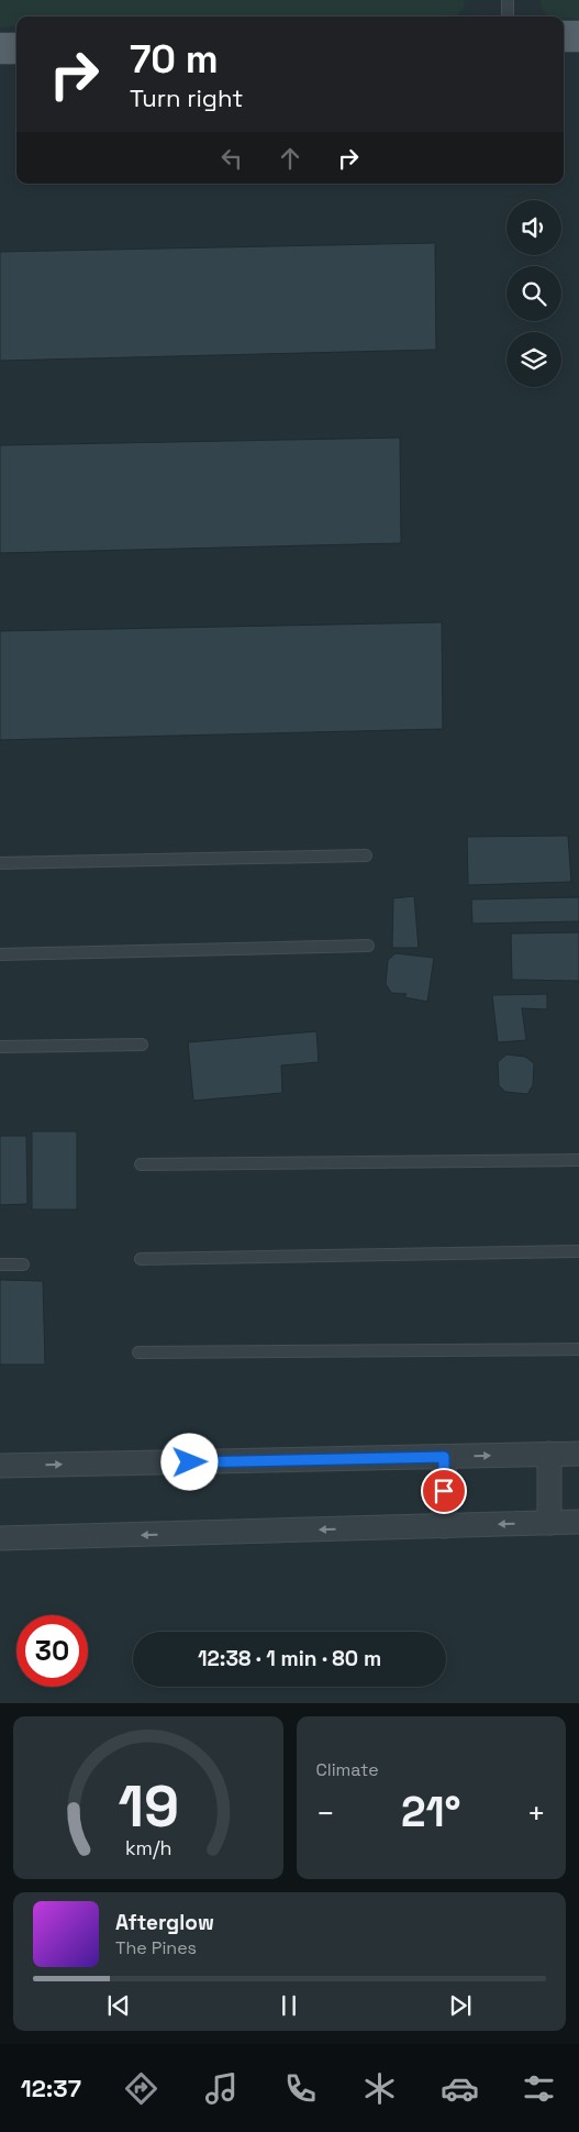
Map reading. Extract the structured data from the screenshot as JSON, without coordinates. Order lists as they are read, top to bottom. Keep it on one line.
{"page":{"turn":["70 m","Turn right"],"limit":"30","trip":"12:38 · 1 min · 80 m","tile":"Climate","heat":["−","21°","+"],"song":["Afterglow","The Pines"],"tabs":"12:37","gauge":["19","km/h"]}}
